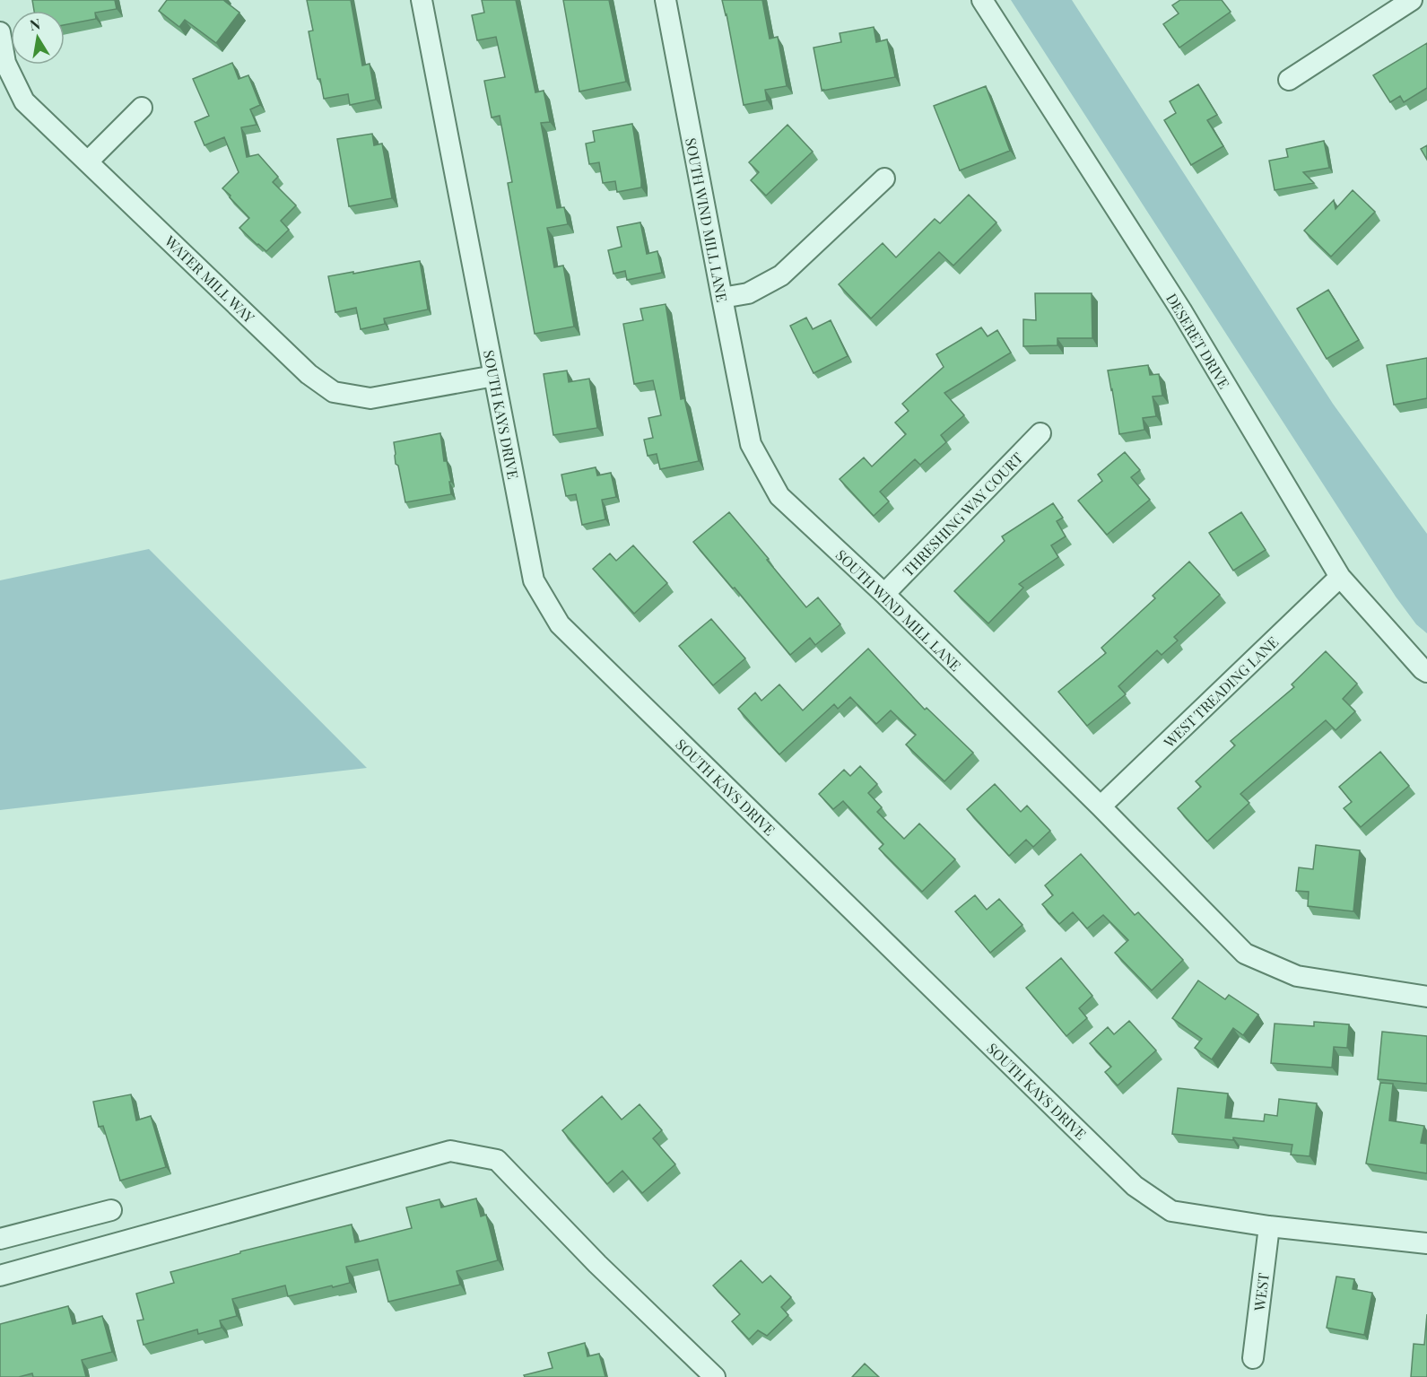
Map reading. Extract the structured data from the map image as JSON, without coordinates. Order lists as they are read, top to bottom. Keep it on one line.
{"streets":{"street":["SOUTH WIND MILL LANE","WATER MILL WAY","DESERET DRIVE","SOUTH KAYS DRIVE","THRESHING WAY COURT","WEST TREADING LANE","WEST"]},"crossings":[["SOUTH WIND MILL LANE","THRESHING WAY COURT"],["SOUTH WIND MILL LANE","WEST TREADING LANE"],["WATER MILL WAY","SOUTH KAYS DRIVE"],["DESERET DRIVE","WEST TREADING LANE"],["SOUTH KAYS DRIVE","WEST"]],"north":"top"}
